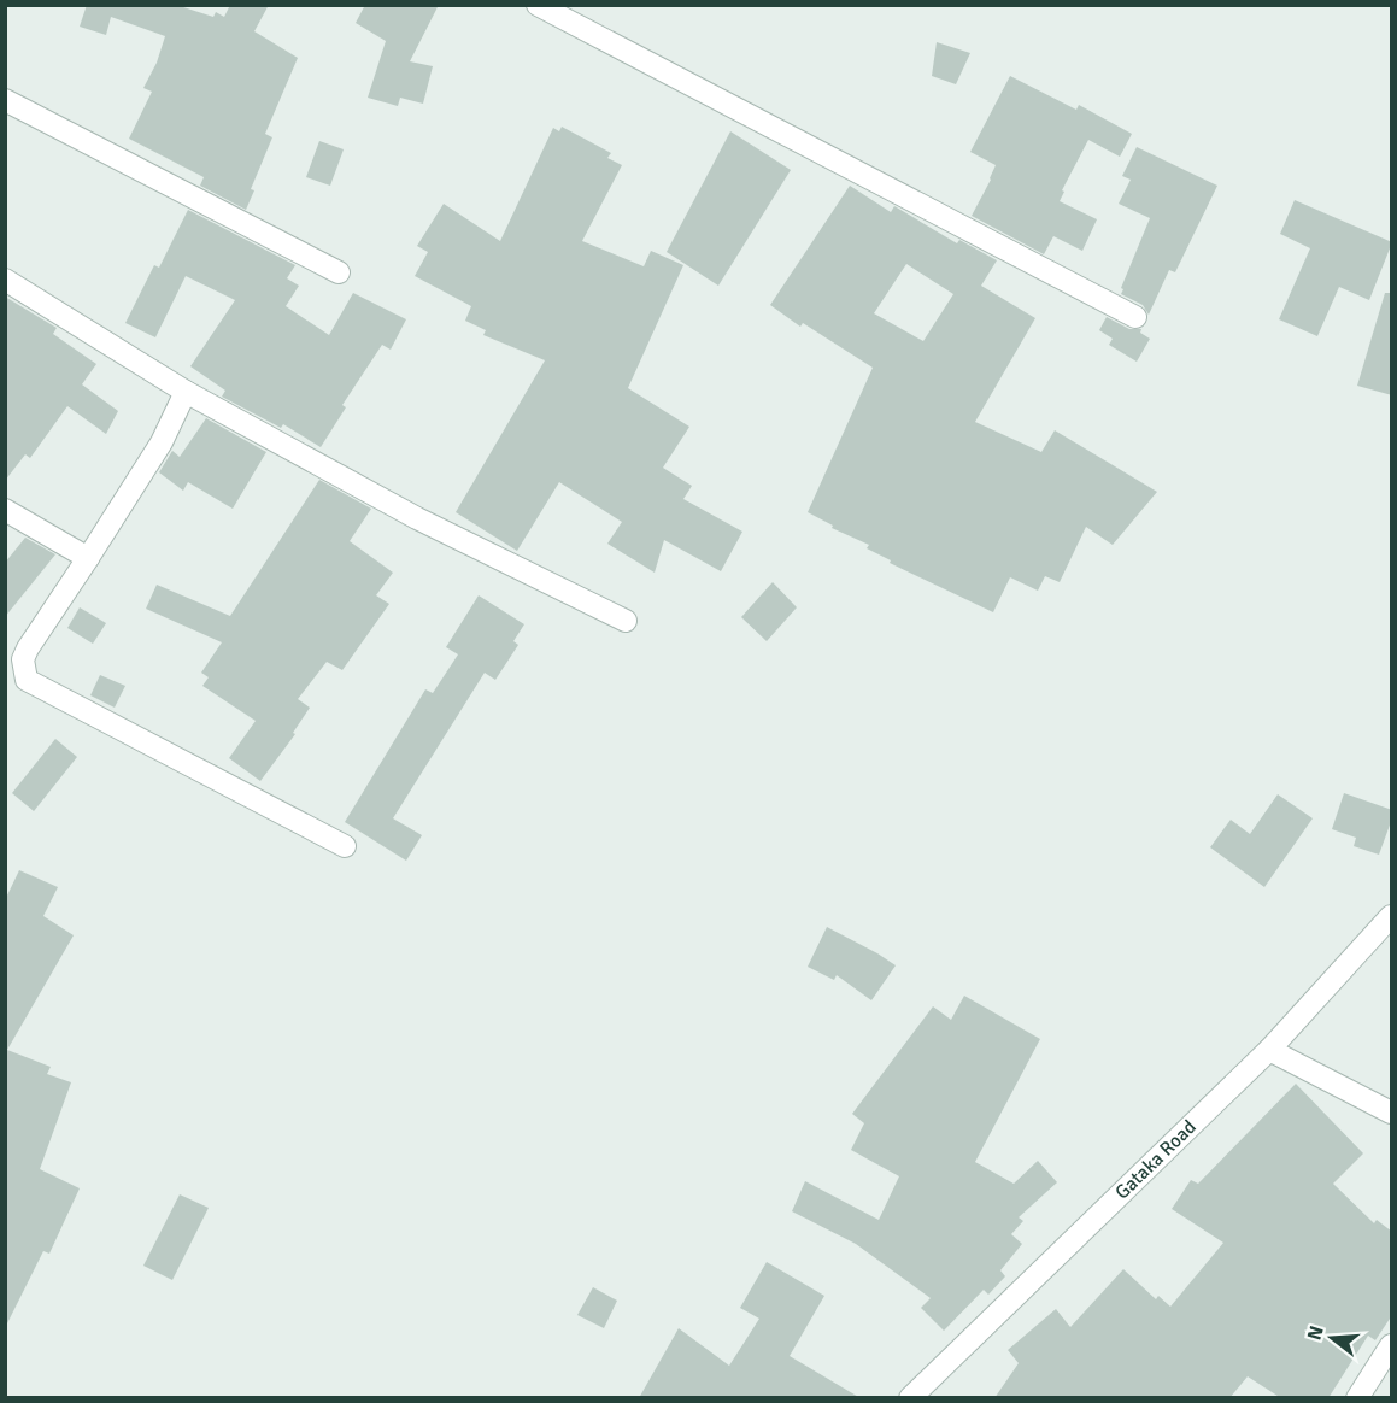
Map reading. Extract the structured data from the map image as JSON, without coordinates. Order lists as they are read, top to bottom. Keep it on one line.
{"streets":{"street":["Gataka Road"]},"north":"left"}
